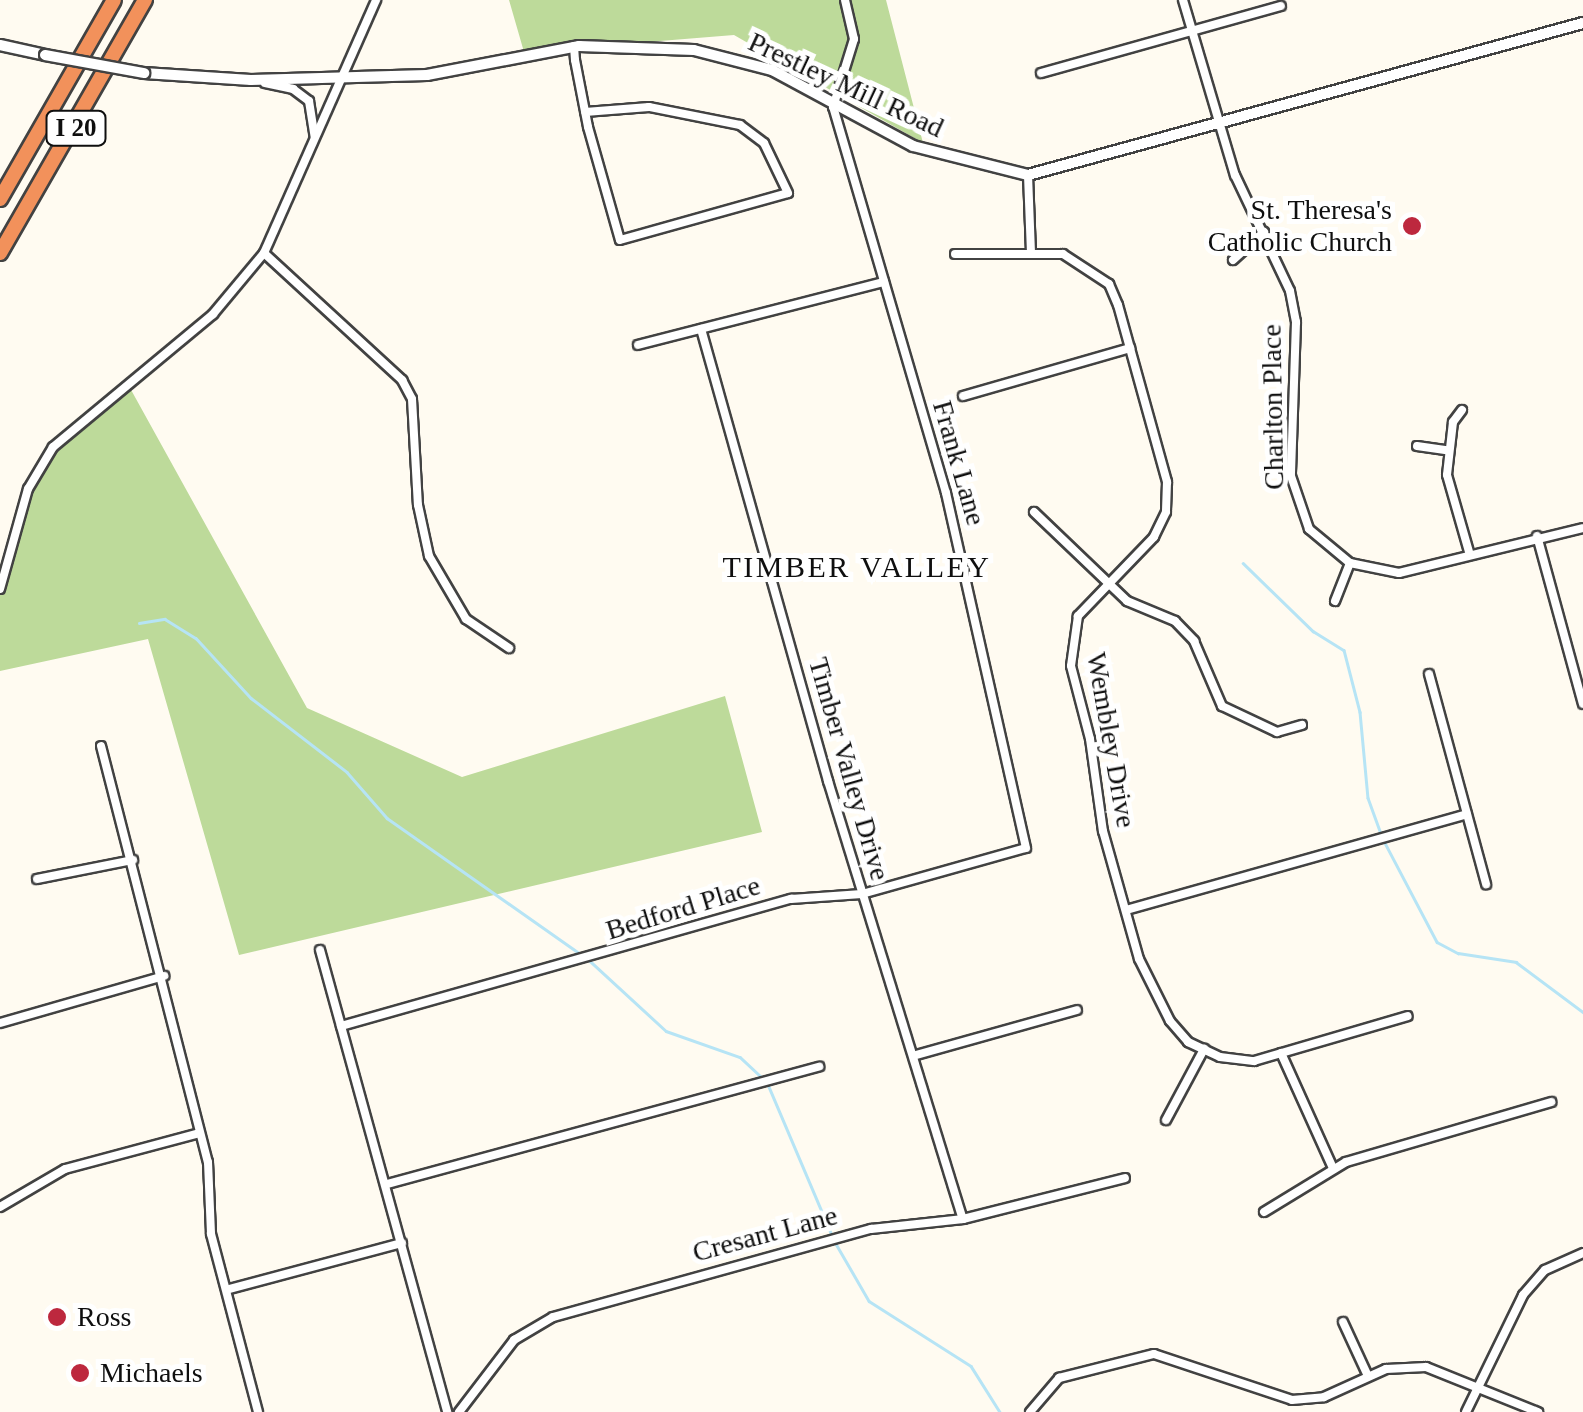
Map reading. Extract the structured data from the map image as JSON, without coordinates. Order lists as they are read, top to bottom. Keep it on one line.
{"streets":{"highway":["I 20"],"street":["Prestley Mill Road","Charlton Place","Frank Lane","Wembley Drive","Timber Valley Drive","Bedford Place","Cresant Lane"]},"crossings":[["Prestley Mill Road","Charlton Place"],["Prestley Mill Road","Frank Lane"],["Frank Lane","Bedford Place"],["Timber Valley Drive","Bedford Place"],["Timber Valley Drive","Cresant Lane"]],"districts":["TIMBER VALLEY"],"places":["St. Theresa's Catholic Church","Ross","Michaels"]}
